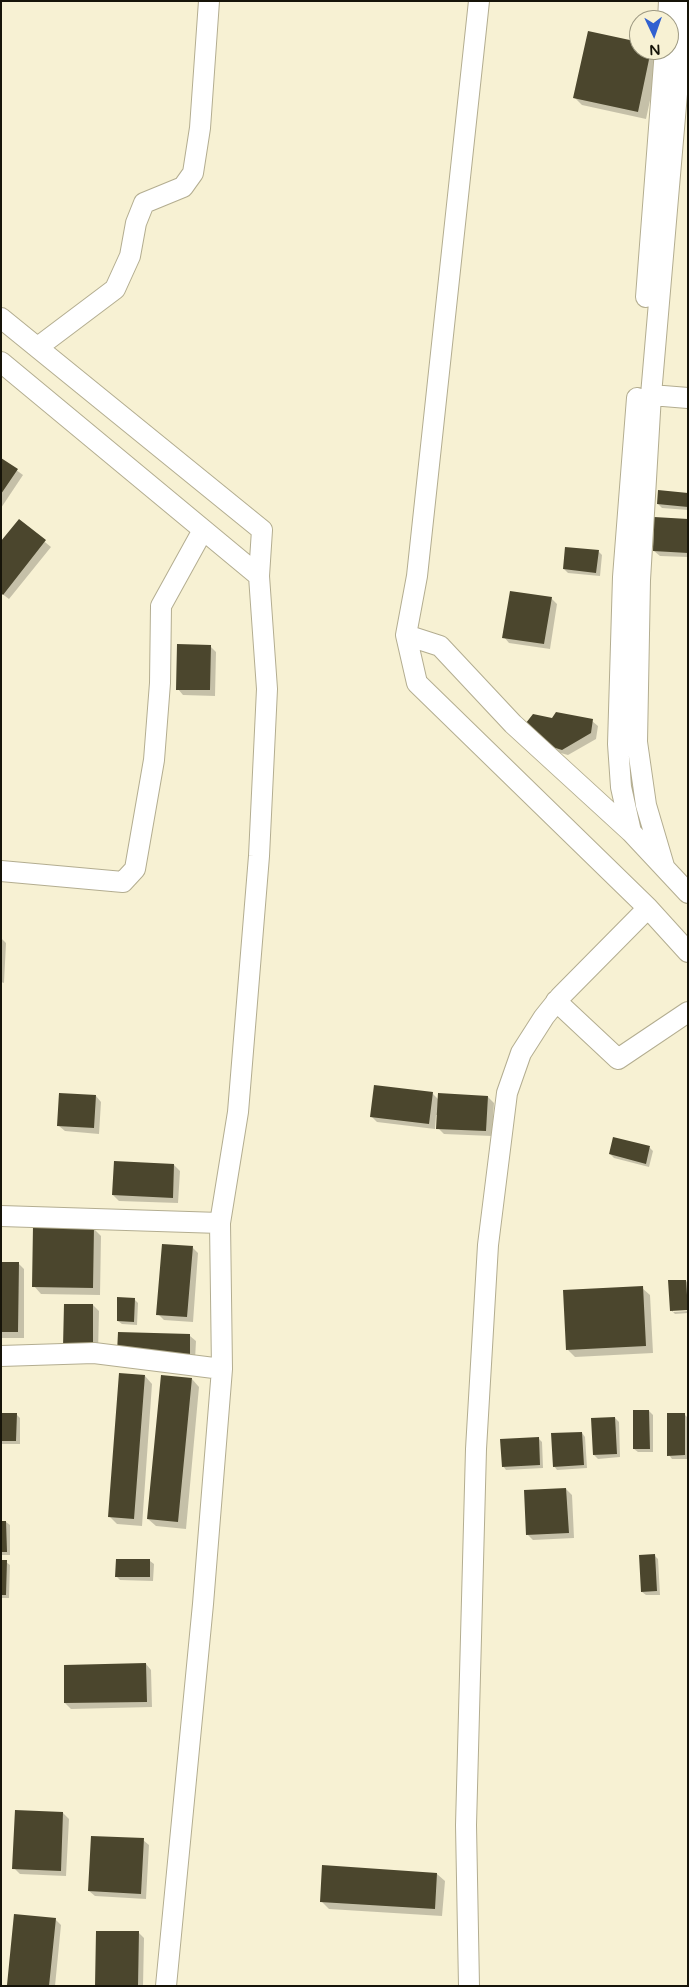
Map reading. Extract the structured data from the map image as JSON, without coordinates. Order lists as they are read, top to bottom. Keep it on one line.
{"north":"bottom"}
